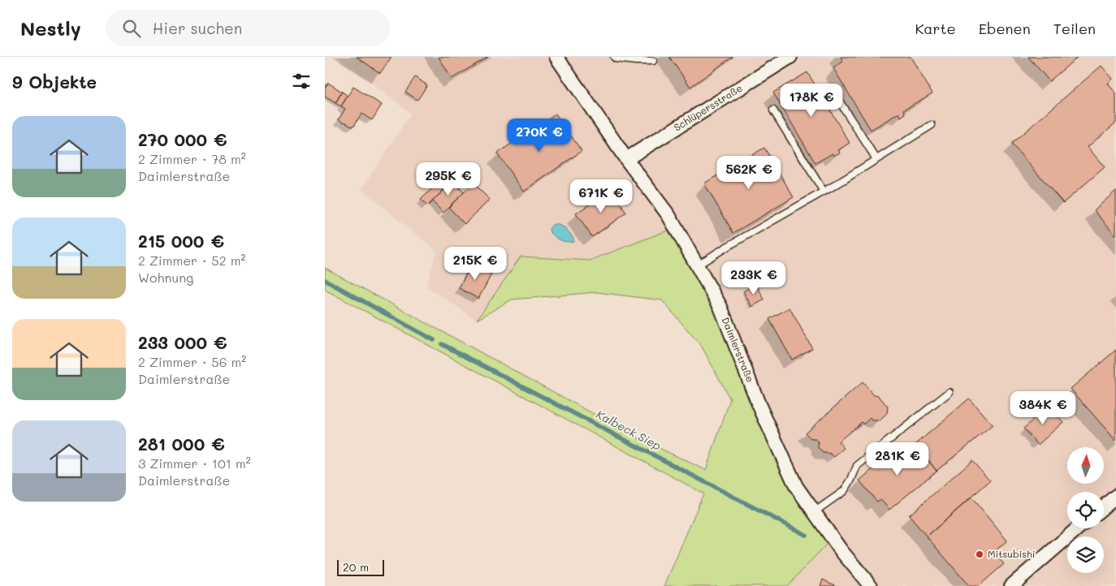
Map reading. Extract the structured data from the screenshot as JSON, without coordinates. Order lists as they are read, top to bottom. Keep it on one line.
{"streets":{"street":["Schlüpersstraße","Daimlerstraße"]},"crossings":[["Schlüpersstraße","Daimlerstraße"]],"water":["Kalbeck Siep"],"places":["Mitsubishi"],"scale_bar":"20 m","north":"top","page":{"header":"Nestly","search":"Hier suchen","nav":["Karte","Ebenen","Teilen"],"heading":"9 Objekte","price":["178K €","270K €","562K €","295K €","671K €","215K €","233K €","384K €","281K €"],"list":[{"name":"270 000 €","note":"2 Zimmer · 78 m² · Daimlerstraße"},{"name":"215 000 €","note":"2 Zimmer · 52 m² · Wohnung"},{"name":"233 000 €","note":"2 Zimmer · 56 m² · Daimlerstraße"},{"name":"281 000 €","note":"3 Zimmer · 101 m² · Daimlerstraße"}],"scale":"20 m"}}
